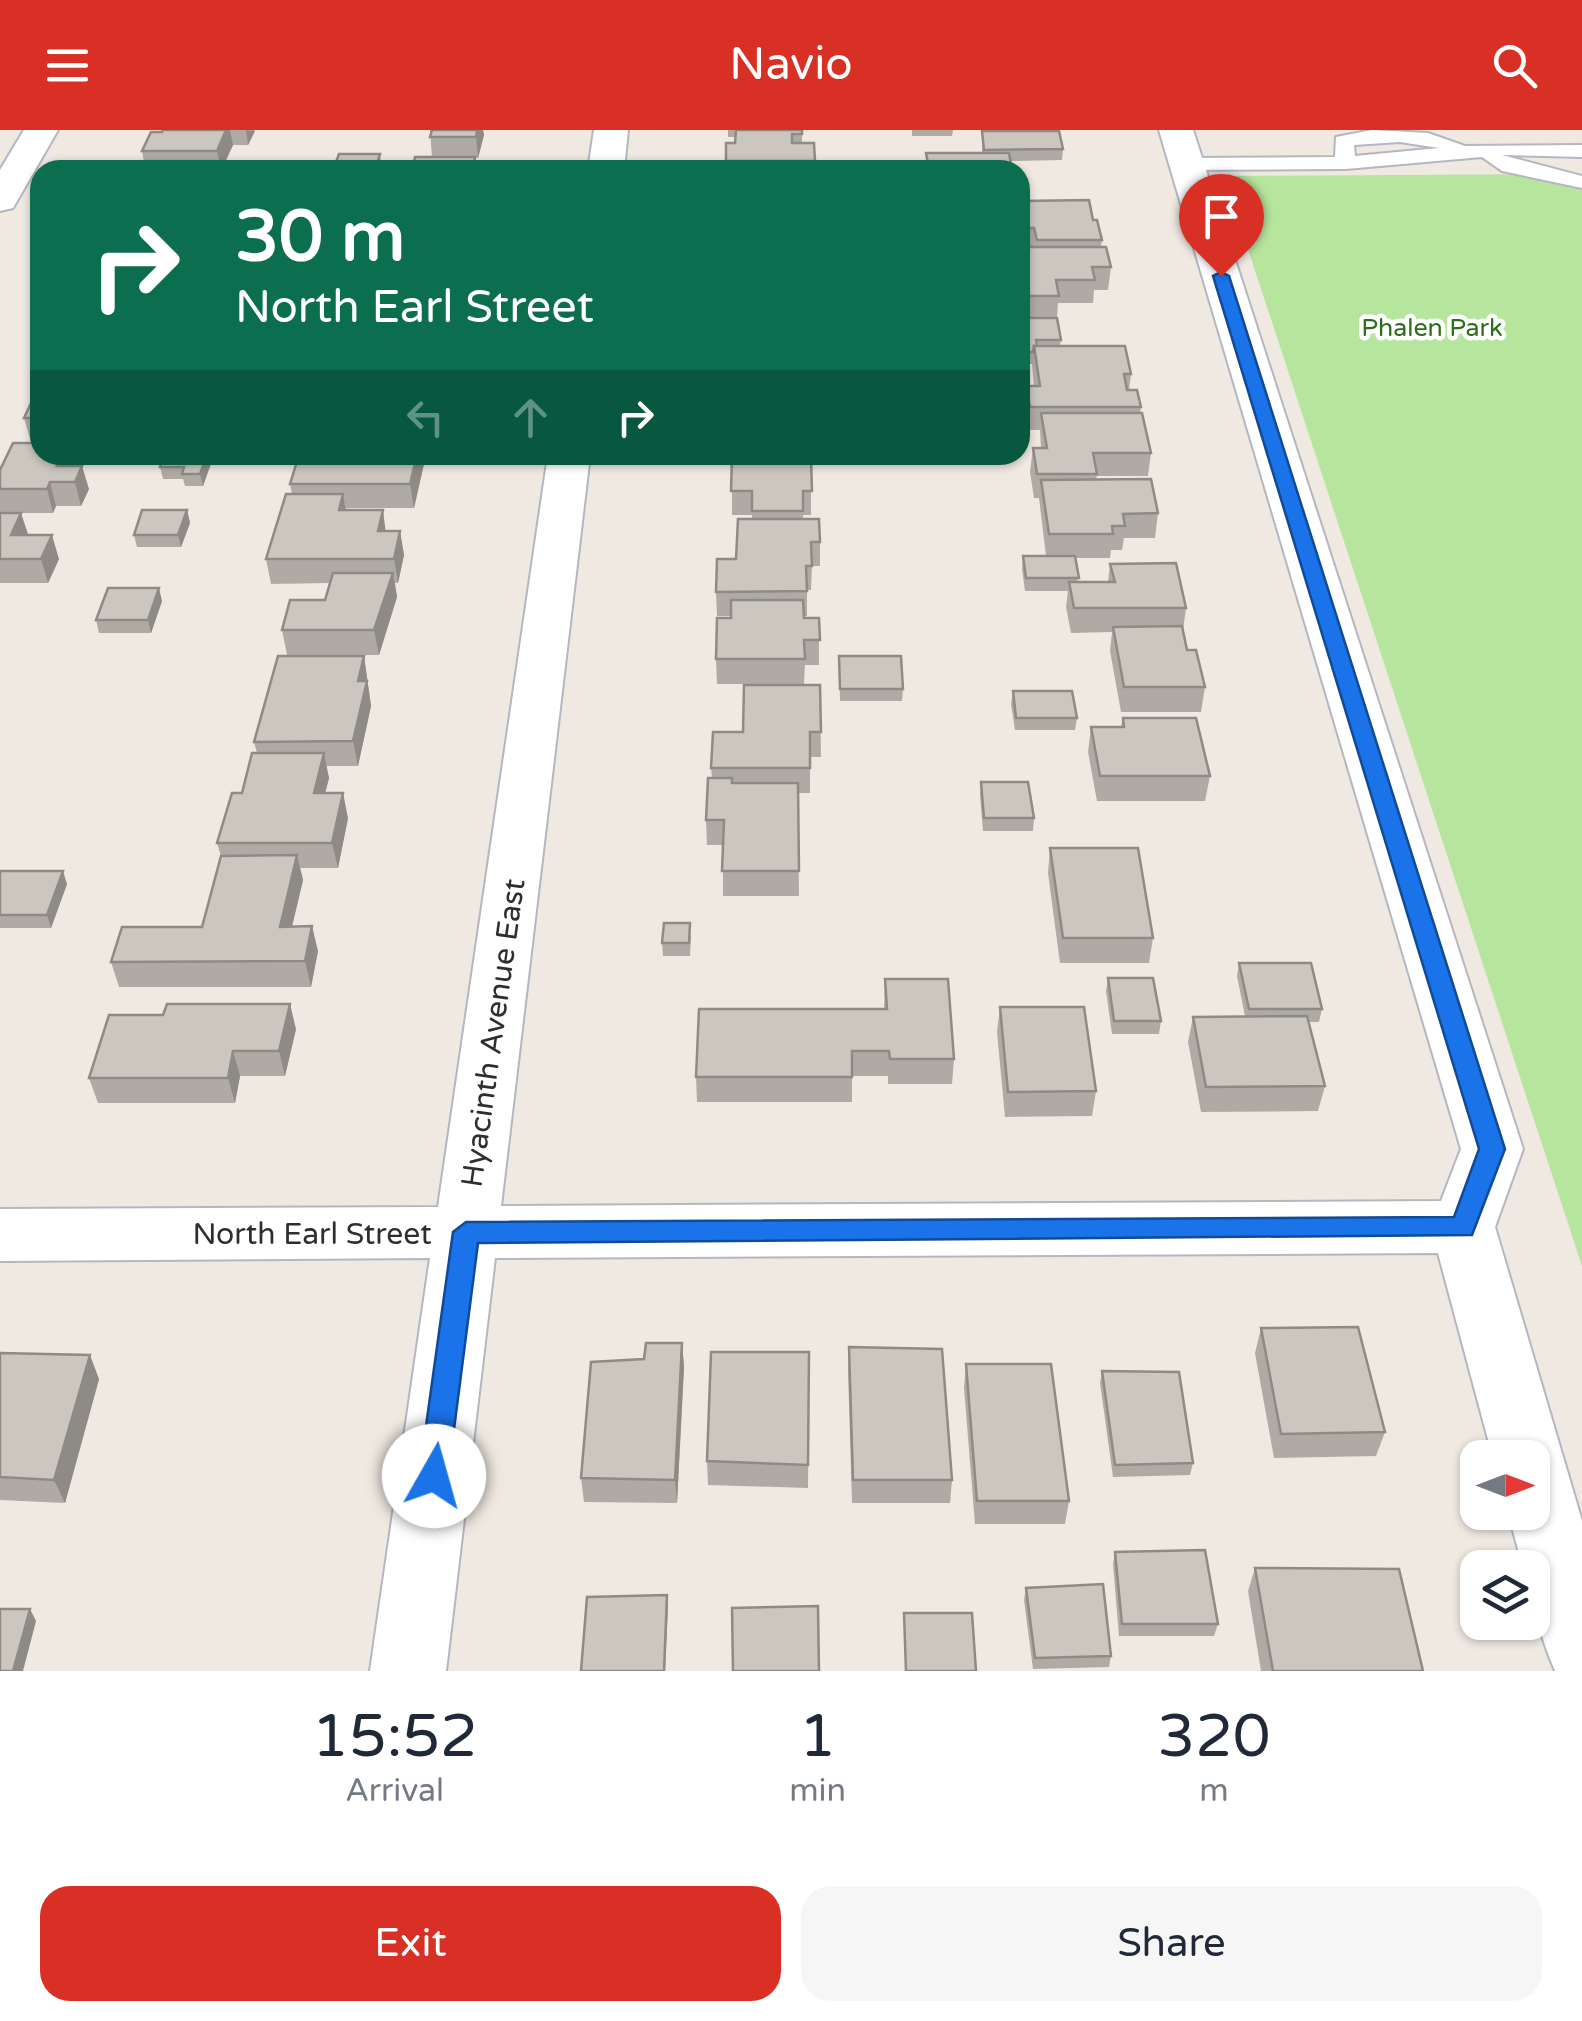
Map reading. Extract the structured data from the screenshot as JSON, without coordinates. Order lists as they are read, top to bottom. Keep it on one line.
{"streets":{"street":["Hyacinth Avenue East","North Earl Street"]},"crossings":[["Hyacinth Avenue East","North Earl Street"]],"parks":["Phalen Park"],"north":"right","page":{"header":"Navio","turn":["30 m","North Earl Street"],"eta":["15:52","Arrival","1","min","320","m"],"buttons":["Exit","Share"]}}
